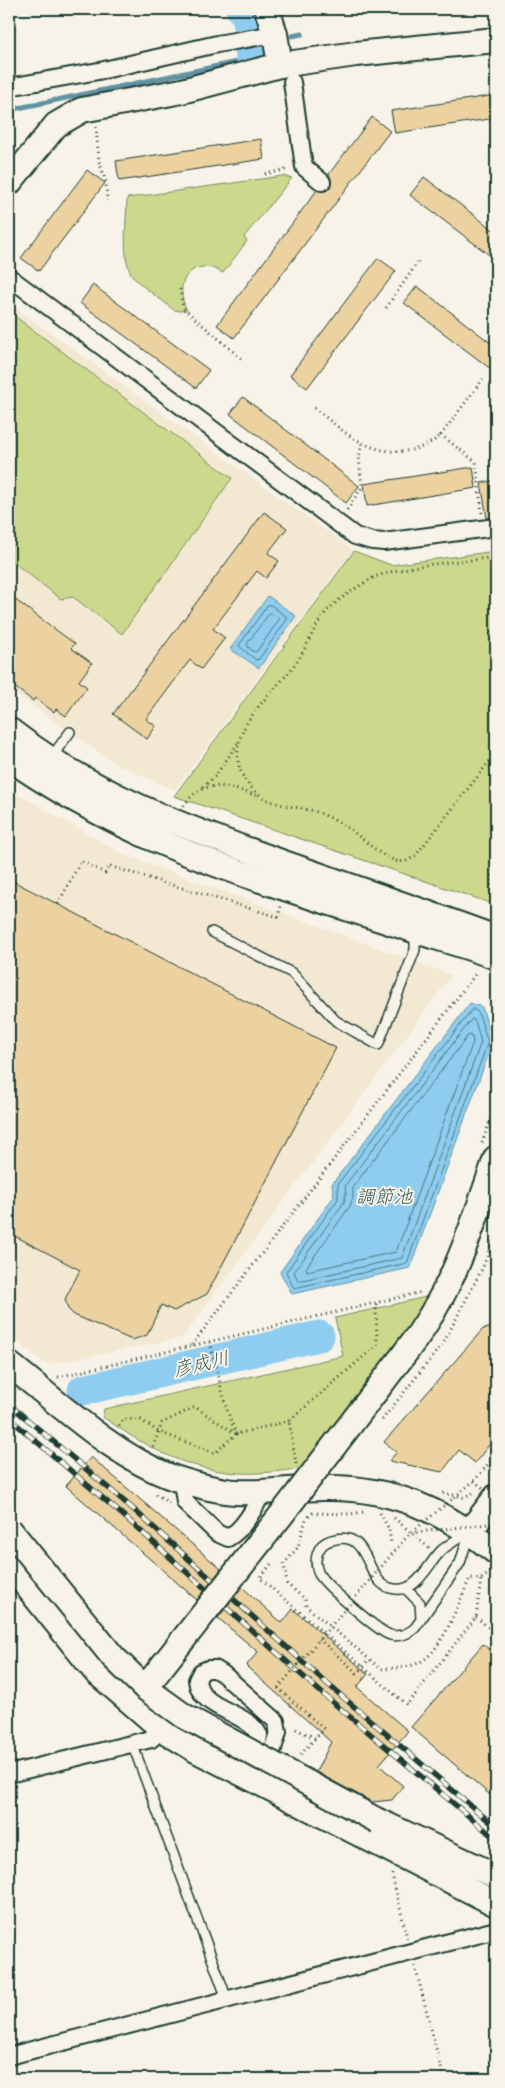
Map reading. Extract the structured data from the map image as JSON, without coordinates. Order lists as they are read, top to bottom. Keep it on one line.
{"water":["調節池","彦成川"]}
